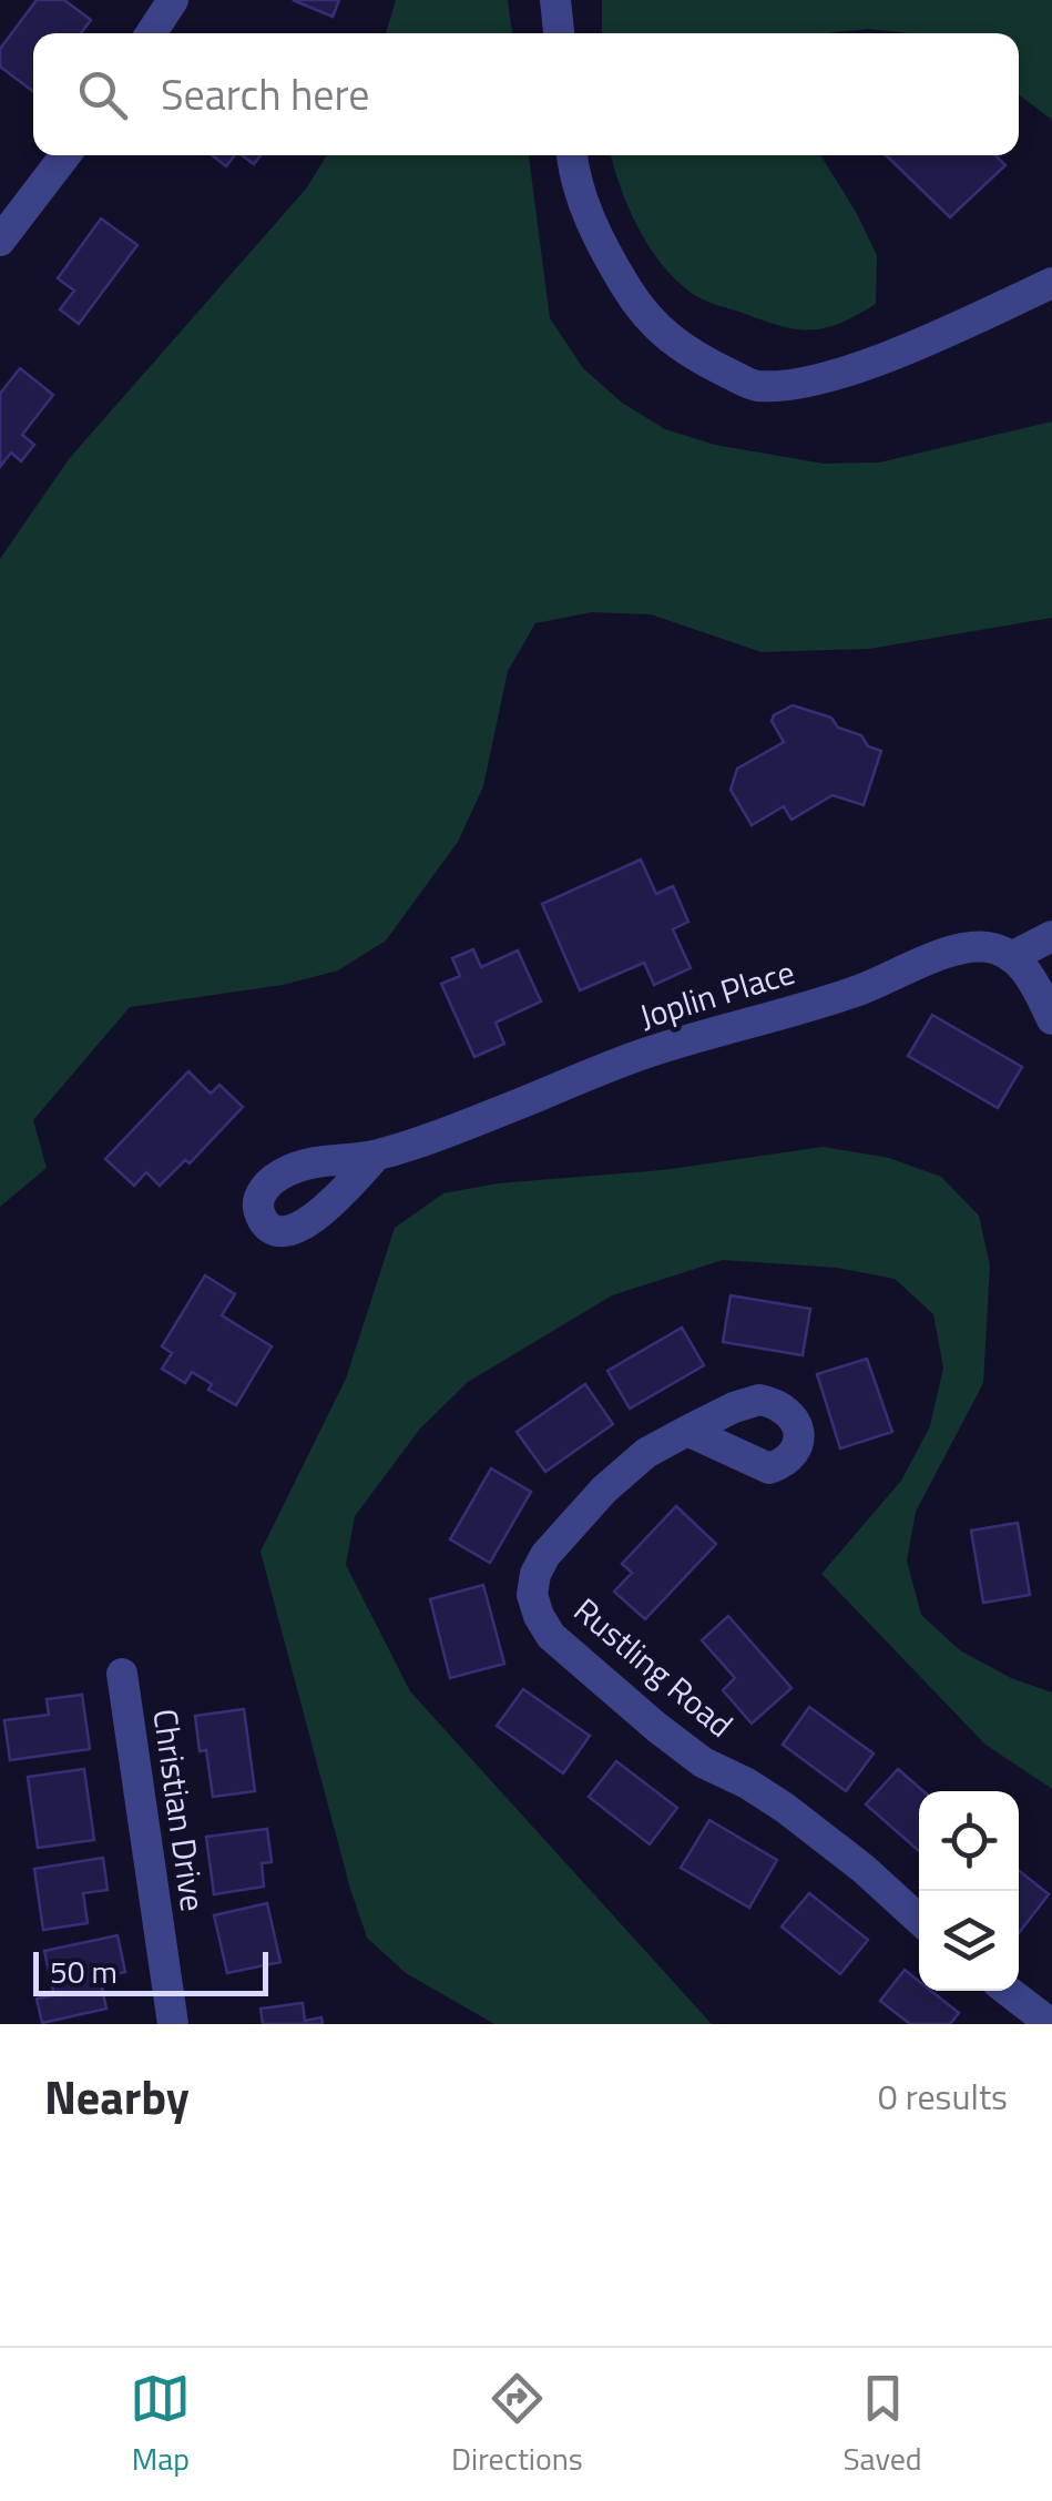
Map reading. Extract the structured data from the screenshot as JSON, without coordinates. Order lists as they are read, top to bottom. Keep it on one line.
{"streets":{"street":["Joplin Place","Rustling Road","Christian Drive"]},"scale_bar":"50 m","page":{"search":"Search here","scale":"50 m","heading":["Nearby","0 results"],"nav":["Map","Directions","Saved"]}}
